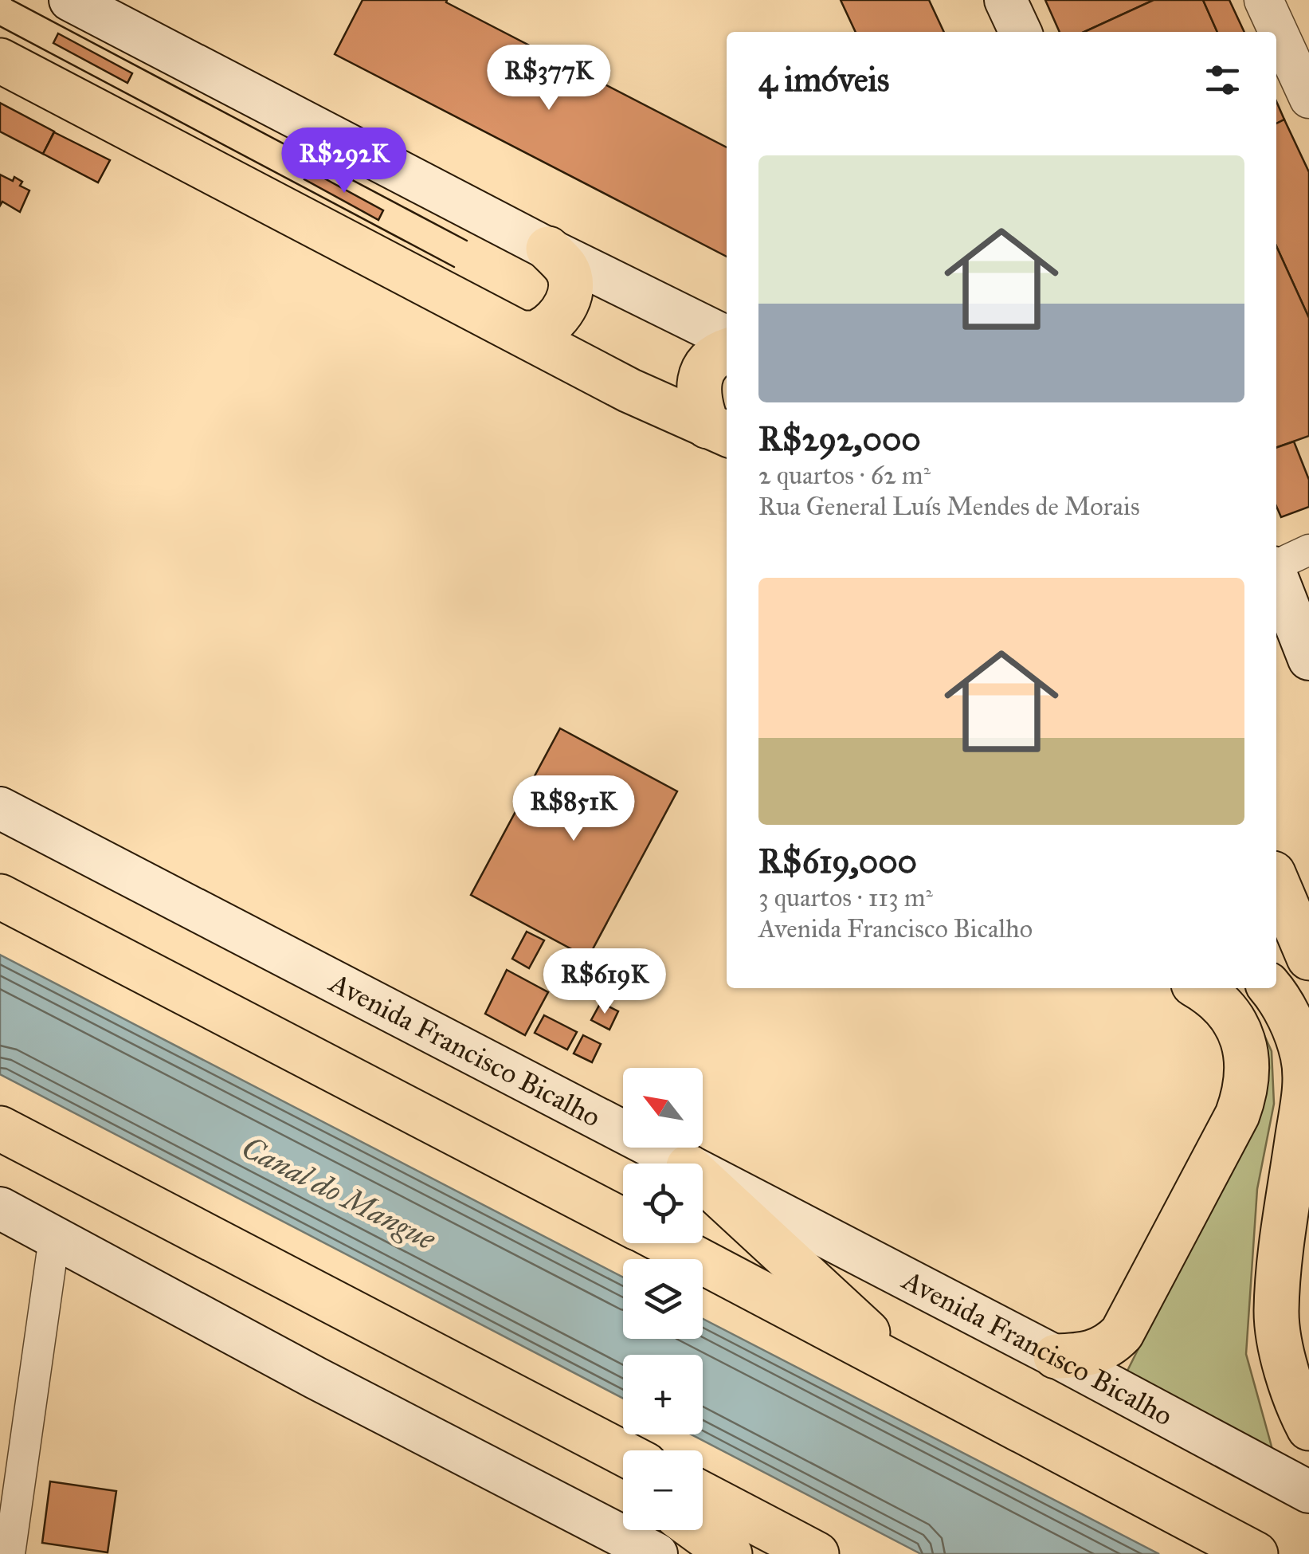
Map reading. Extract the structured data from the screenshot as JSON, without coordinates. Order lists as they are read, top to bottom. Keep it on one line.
{"streets":{"main road":["Avenida Francisco Bicalho"]},"water":["Canal do Mangue"],"north":"top left","page":{"heading":"4 imóveis","price":["R$377K","R$292K","R$851K","R$619K"],"list":[{"name":"R$292,000","note":"2 quartos · 62 m² · Rua General Luís Mendes de Morais"},{"name":"R$619,000","note":"3 quartos · 113 m² · Avenida Francisco Bicalho"}],"map_buttons":["+","−"]}}
